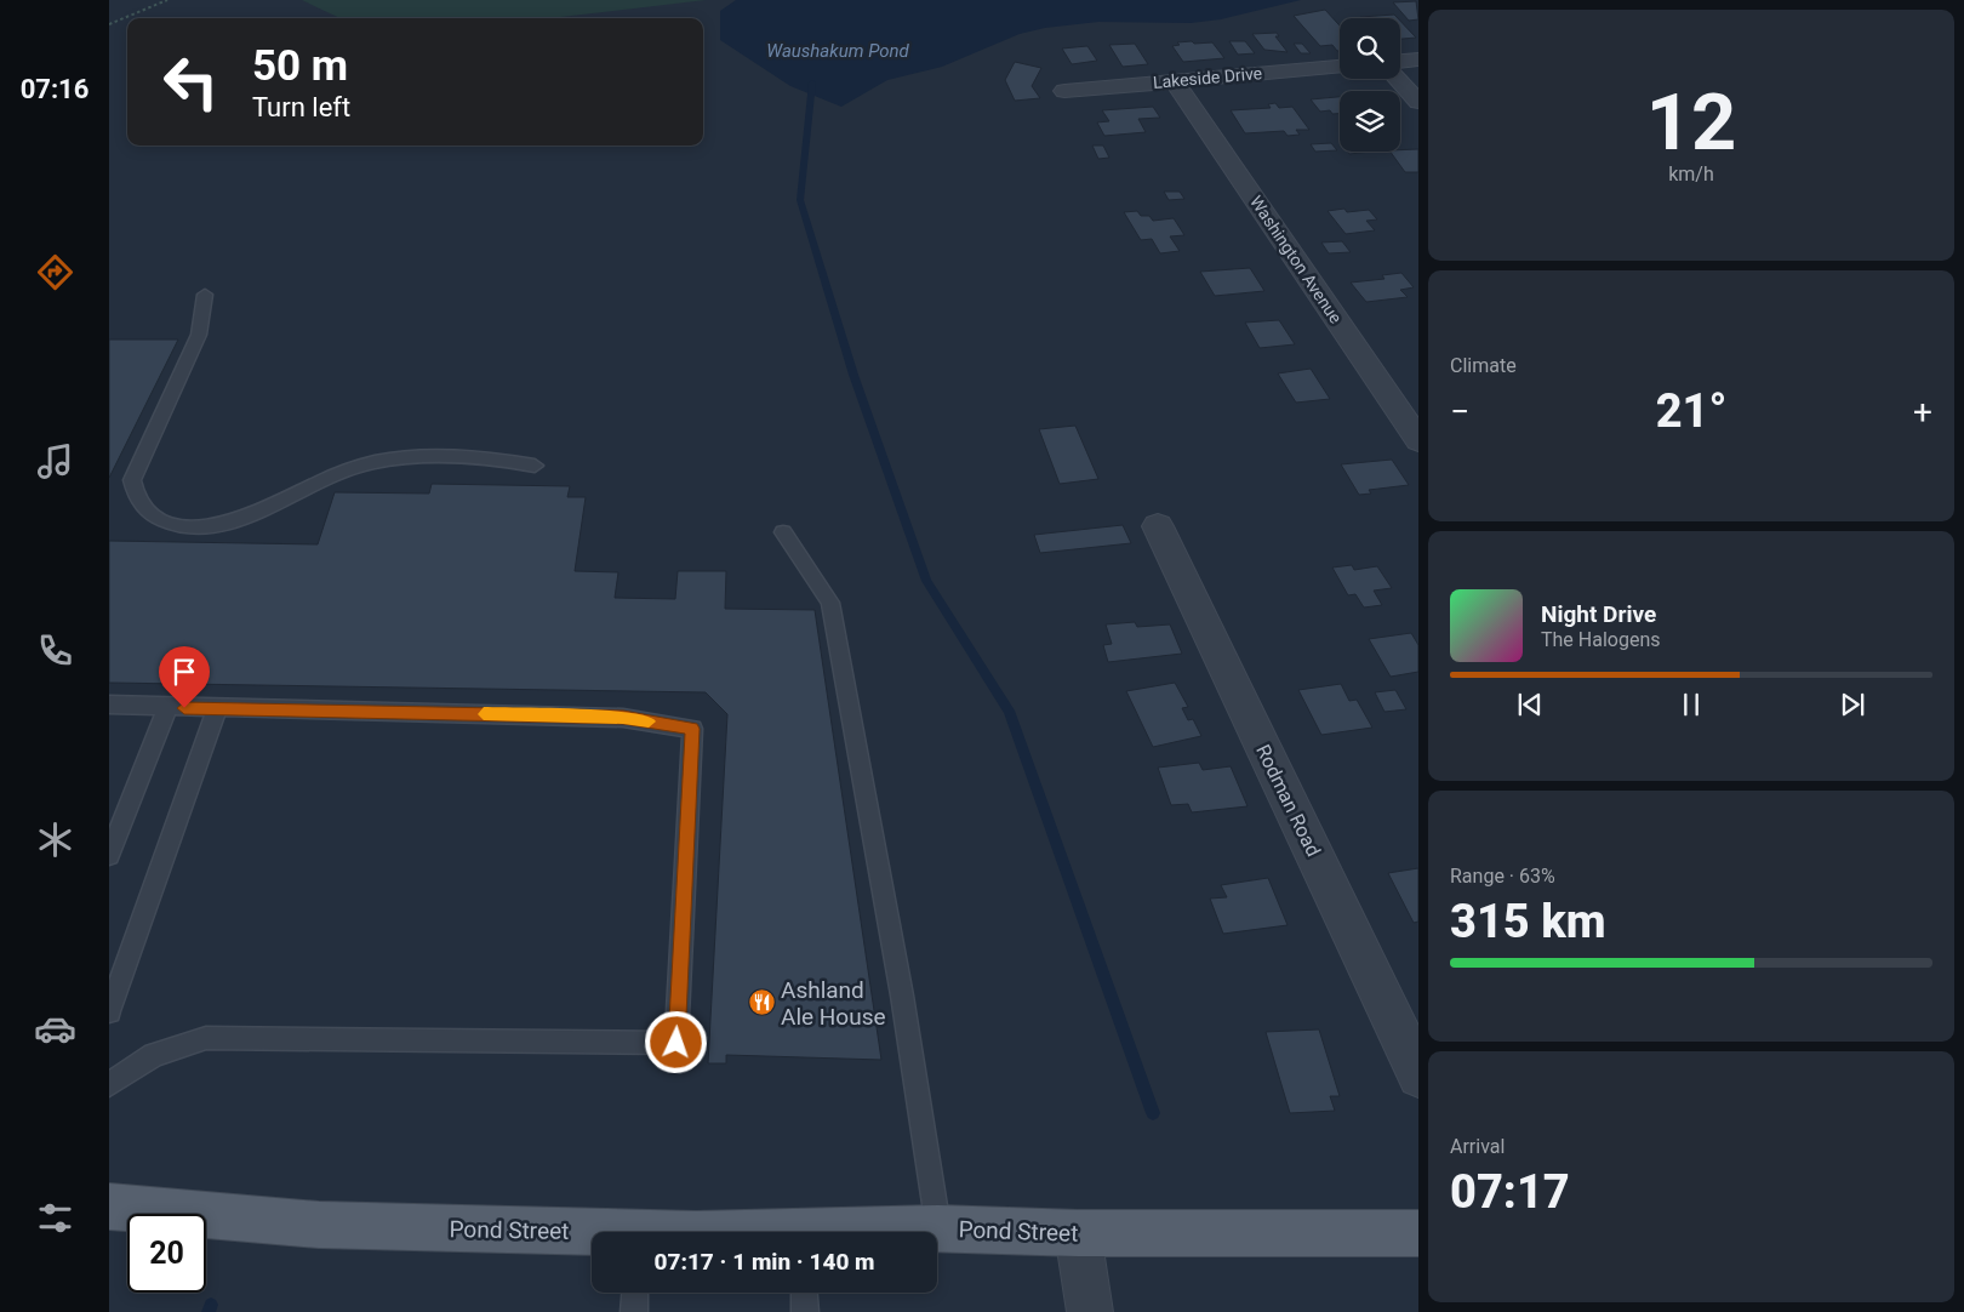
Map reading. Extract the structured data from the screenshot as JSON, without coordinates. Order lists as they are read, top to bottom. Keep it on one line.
{"streets":{"main road":["Pond Street"],"street":["Lakeside Drive","Washington Avenue","Rodman Road"]},"crossings":[["Lakeside Drive","Washington Avenue"]],"water":["Waushakum Pond"],"places":{"restaurant":["Ashland Ale House"]},"page":{"tabs":"07:16","tile":[["12","km/h"],"Climate",["Range · 63%","315 km"],["Arrival","07:17"]],"turn":["50 m","Turn left"],"heat":["−","21°","+"],"song":["Night Drive","The Halogens"],"limit":"20","trip":"07:17 · 1 min · 140 m"}}
